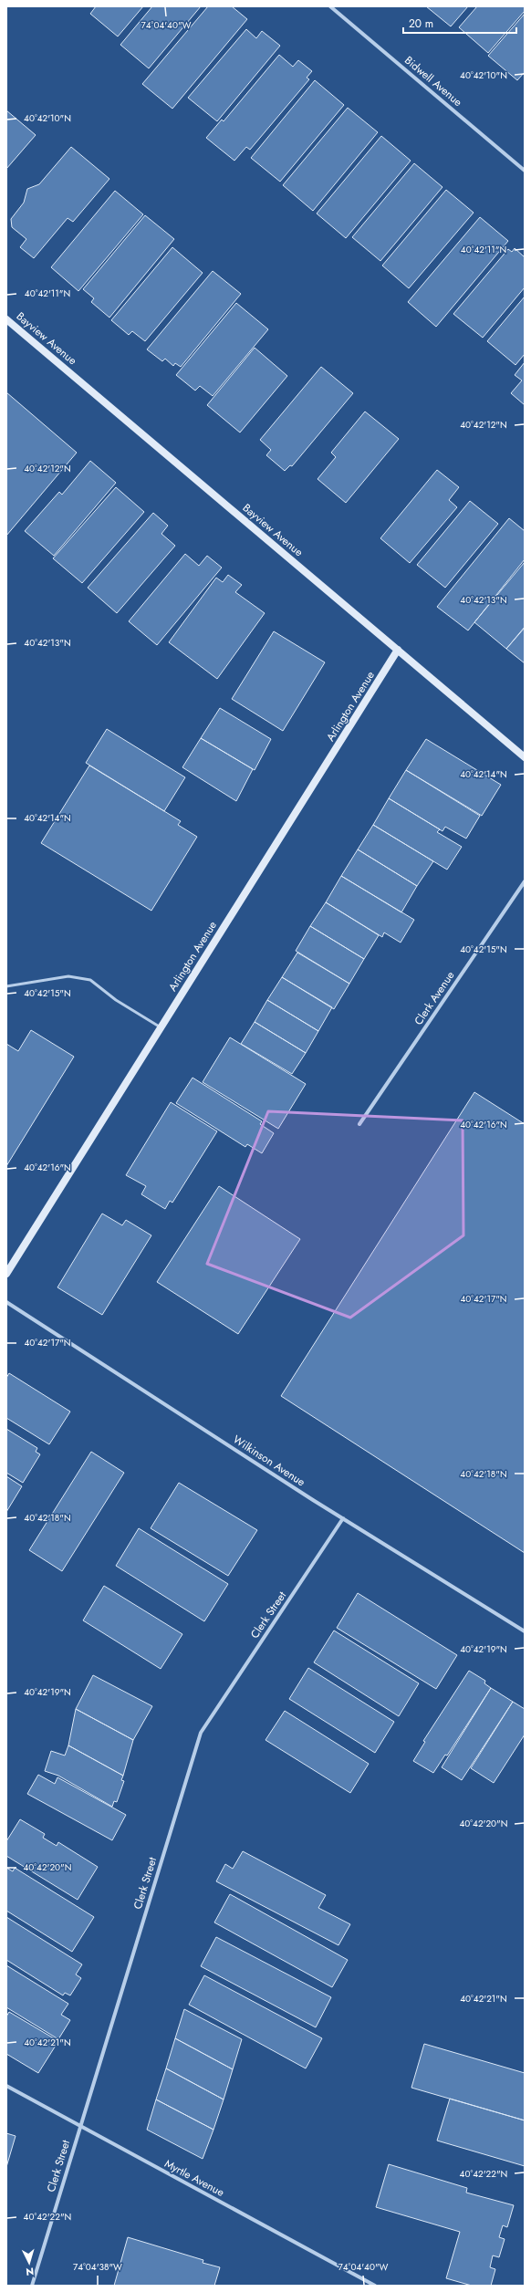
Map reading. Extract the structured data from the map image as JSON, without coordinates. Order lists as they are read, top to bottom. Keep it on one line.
{"streets":{"street":["Bidwell Avenue","Bayview Avenue","Arlington Avenue","Clerk Avenue","Wilkinson Avenue","Clerk Street","Myrtle Avenue"]},"crossings":[["Bayview Avenue","Arlington Avenue"],["Wilkinson Avenue","Clerk Street"],["Clerk Street","Myrtle Avenue"]],"scale_bar":"20 m","north":"bottom","coordinates":["74°04'40\"W","40°42'10\"N","40°42'11\"N","40°42'12\"N","40°42'13\"N","40°42'14\"N","40°42'15\"N","40°42'16\"N","40°42'17\"N","40°42'18\"N","40°42'19\"N","40°42'20\"N","40°42'21\"N","40°42'22\"N","74°04'38\"W"]}
